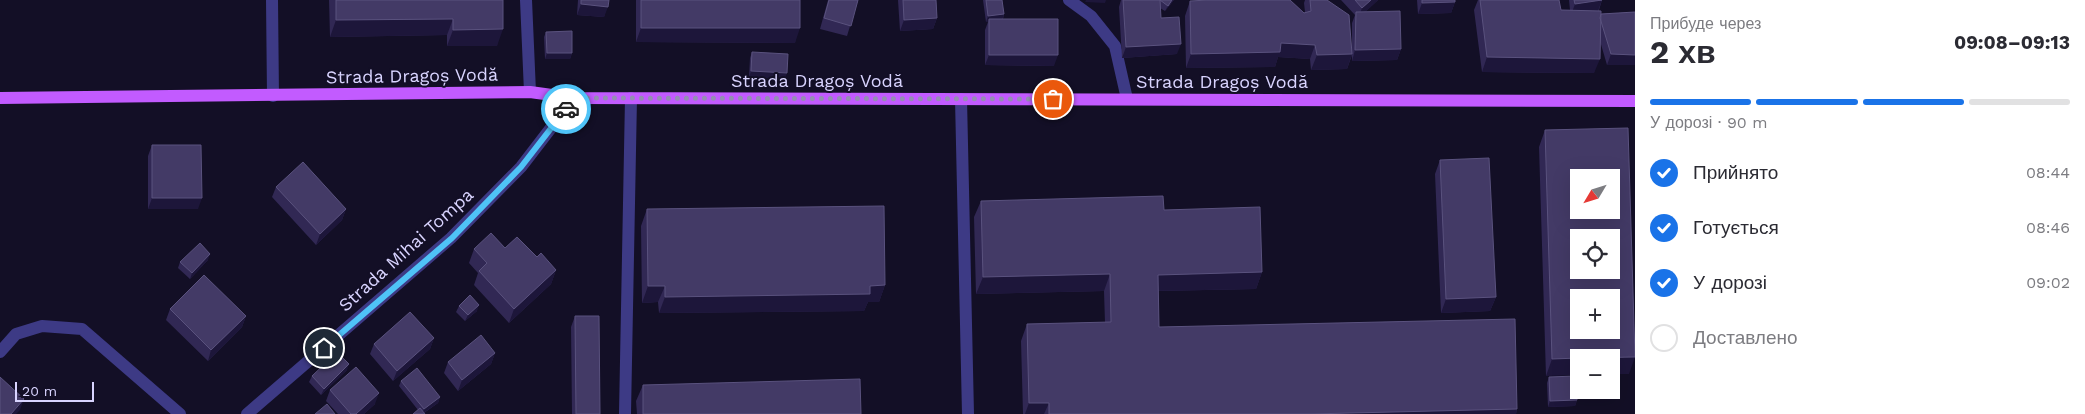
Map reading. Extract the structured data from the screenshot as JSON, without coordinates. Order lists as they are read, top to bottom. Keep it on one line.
{"streets":{"main road":["Strada Dragoș Vodă"],"street":["Strada Mihai Tompa"]},"crossings":[["Strada Dragoș Vodă","Strada Mihai Tompa"]],"scale_bar":"20 m","north":"bottom left","page":{"heading":["2 хв","Прибуде через","09:08–09:13"],"bar":"У дорозі · 90 m","list":[["Прийнято","08:44"],["Готується","08:46"],["У дорозі","09:02"],"Доставлено"],"map_buttons":["+","−"],"scale":"20 m"}}
